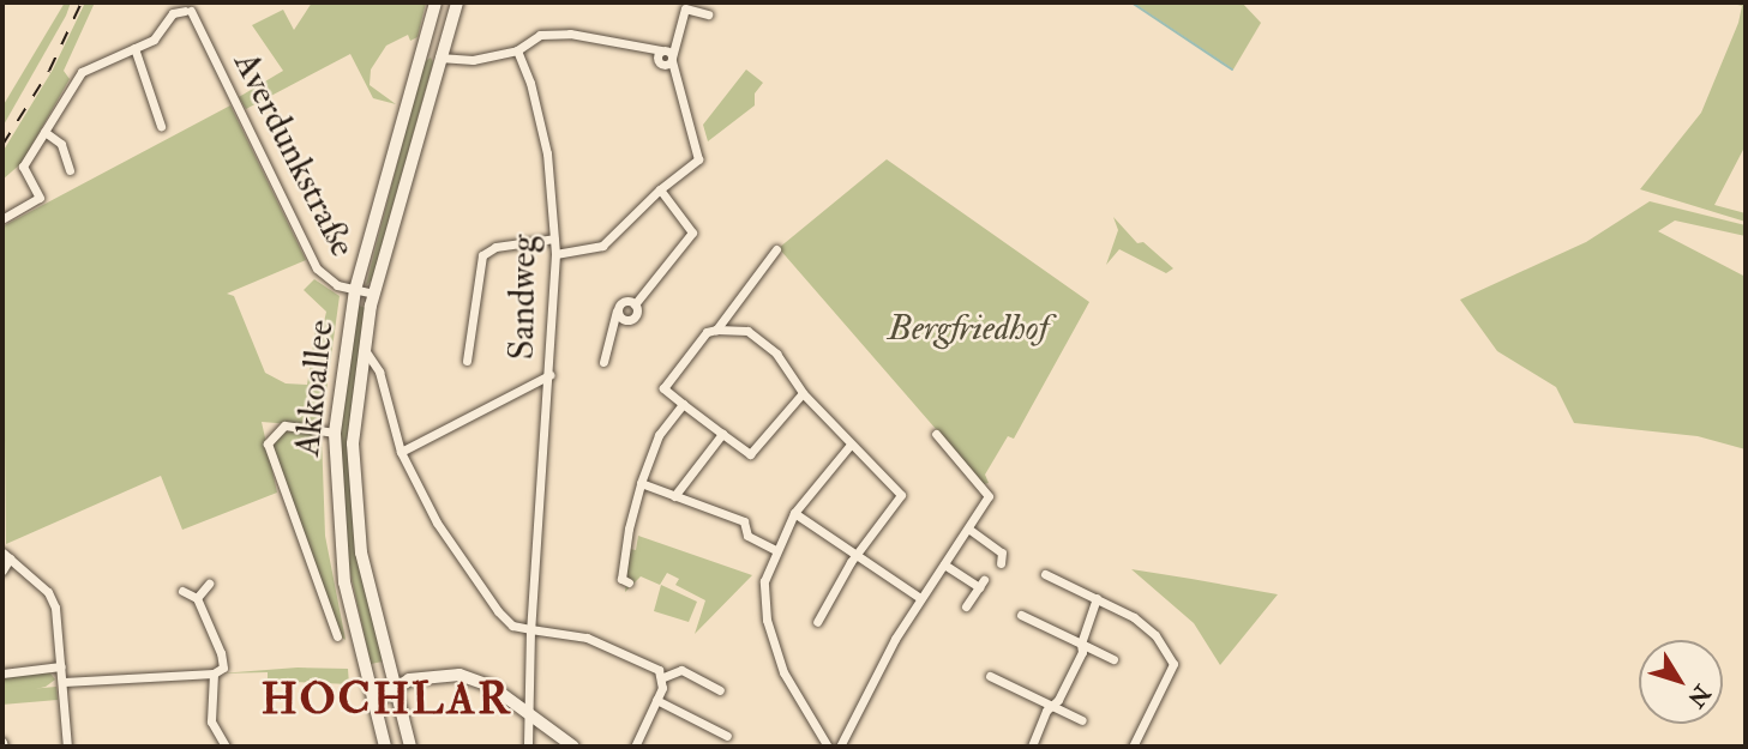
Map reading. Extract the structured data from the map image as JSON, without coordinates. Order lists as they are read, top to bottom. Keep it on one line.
{"streets":{"main road":["Akkoallee"],"street":["Averdunkstraße","Sandweg"]},"crossings":[["Averdunkstraße","Akkoallee"]],"districts":["HOCHLAR"],"parks":["Bergfriedhof"],"north":"bottom right"}
